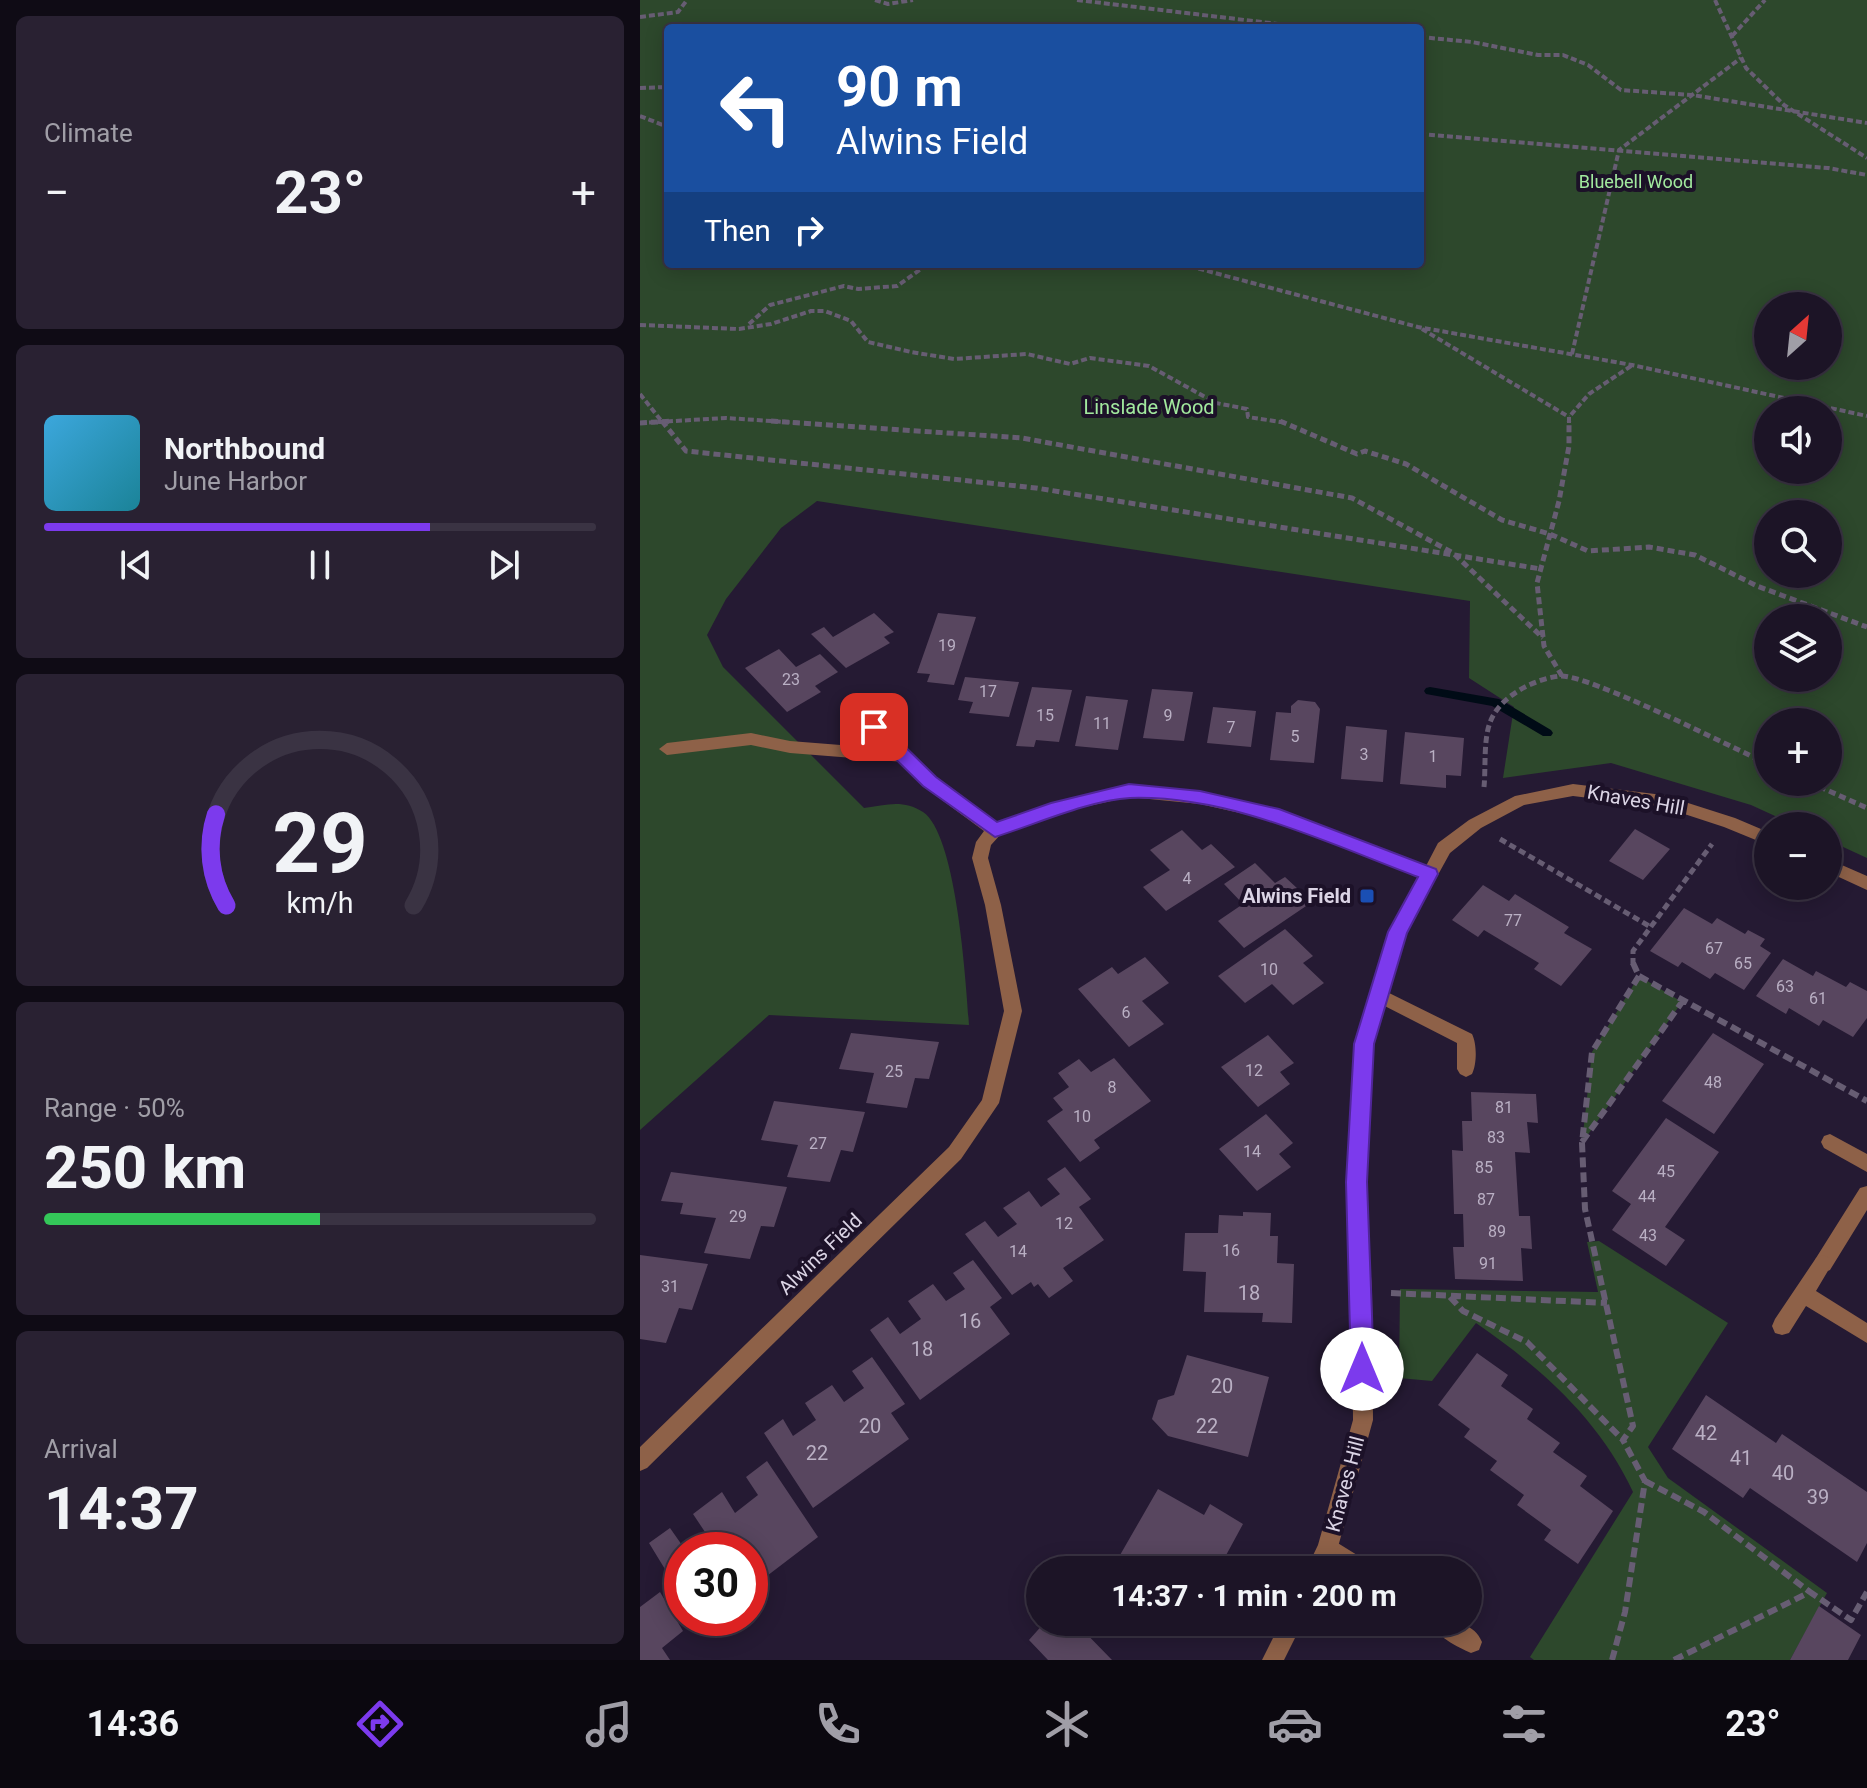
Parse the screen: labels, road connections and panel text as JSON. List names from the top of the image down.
{
  "streets": {
    "street": ["Knaves Hill", "Alwins Field"]
  },
  "parks": ["Bluebell Wood", "Linslade Wood"],
  "places": {
    "transit": ["Alwins Field"]
  },
  "house_numbers": [
    "19",
    "23",
    "17",
    "15",
    "9",
    "11",
    "7",
    "5",
    "3",
    "1",
    "4",
    "77",
    "67",
    "65",
    "10",
    "63",
    "61",
    "6",
    "12",
    "25",
    "48",
    "8",
    "81",
    "10",
    "83",
    "27",
    "14",
    "85",
    "45",
    "44",
    "87",
    "29",
    "12",
    "89",
    "43",
    "16",
    "14",
    "91",
    "31",
    "18",
    "16",
    "18",
    "20",
    "20",
    "22",
    "42",
    "22",
    "41",
    "40",
    "39"
  ],
  "north": "top right",
  "page": {
    "tile": [
      "Climate",
      ["Range · 50%", "250 km"],
      ["Arrival", "14:37"]
    ],
    "turn": ["90 m", "Alwins Field"],
    "heat": ["−", "23°", "+"],
    "then": "Then",
    "map_buttons": ["+", "−"],
    "song": ["Northbound", "June Harbor"],
    "limit": "30",
    "trip": "14:37 · 1 min · 200 m",
    "tabs": ["14:36", "23°"],
    "gauge": ["29", "km/h"]
  }
}
